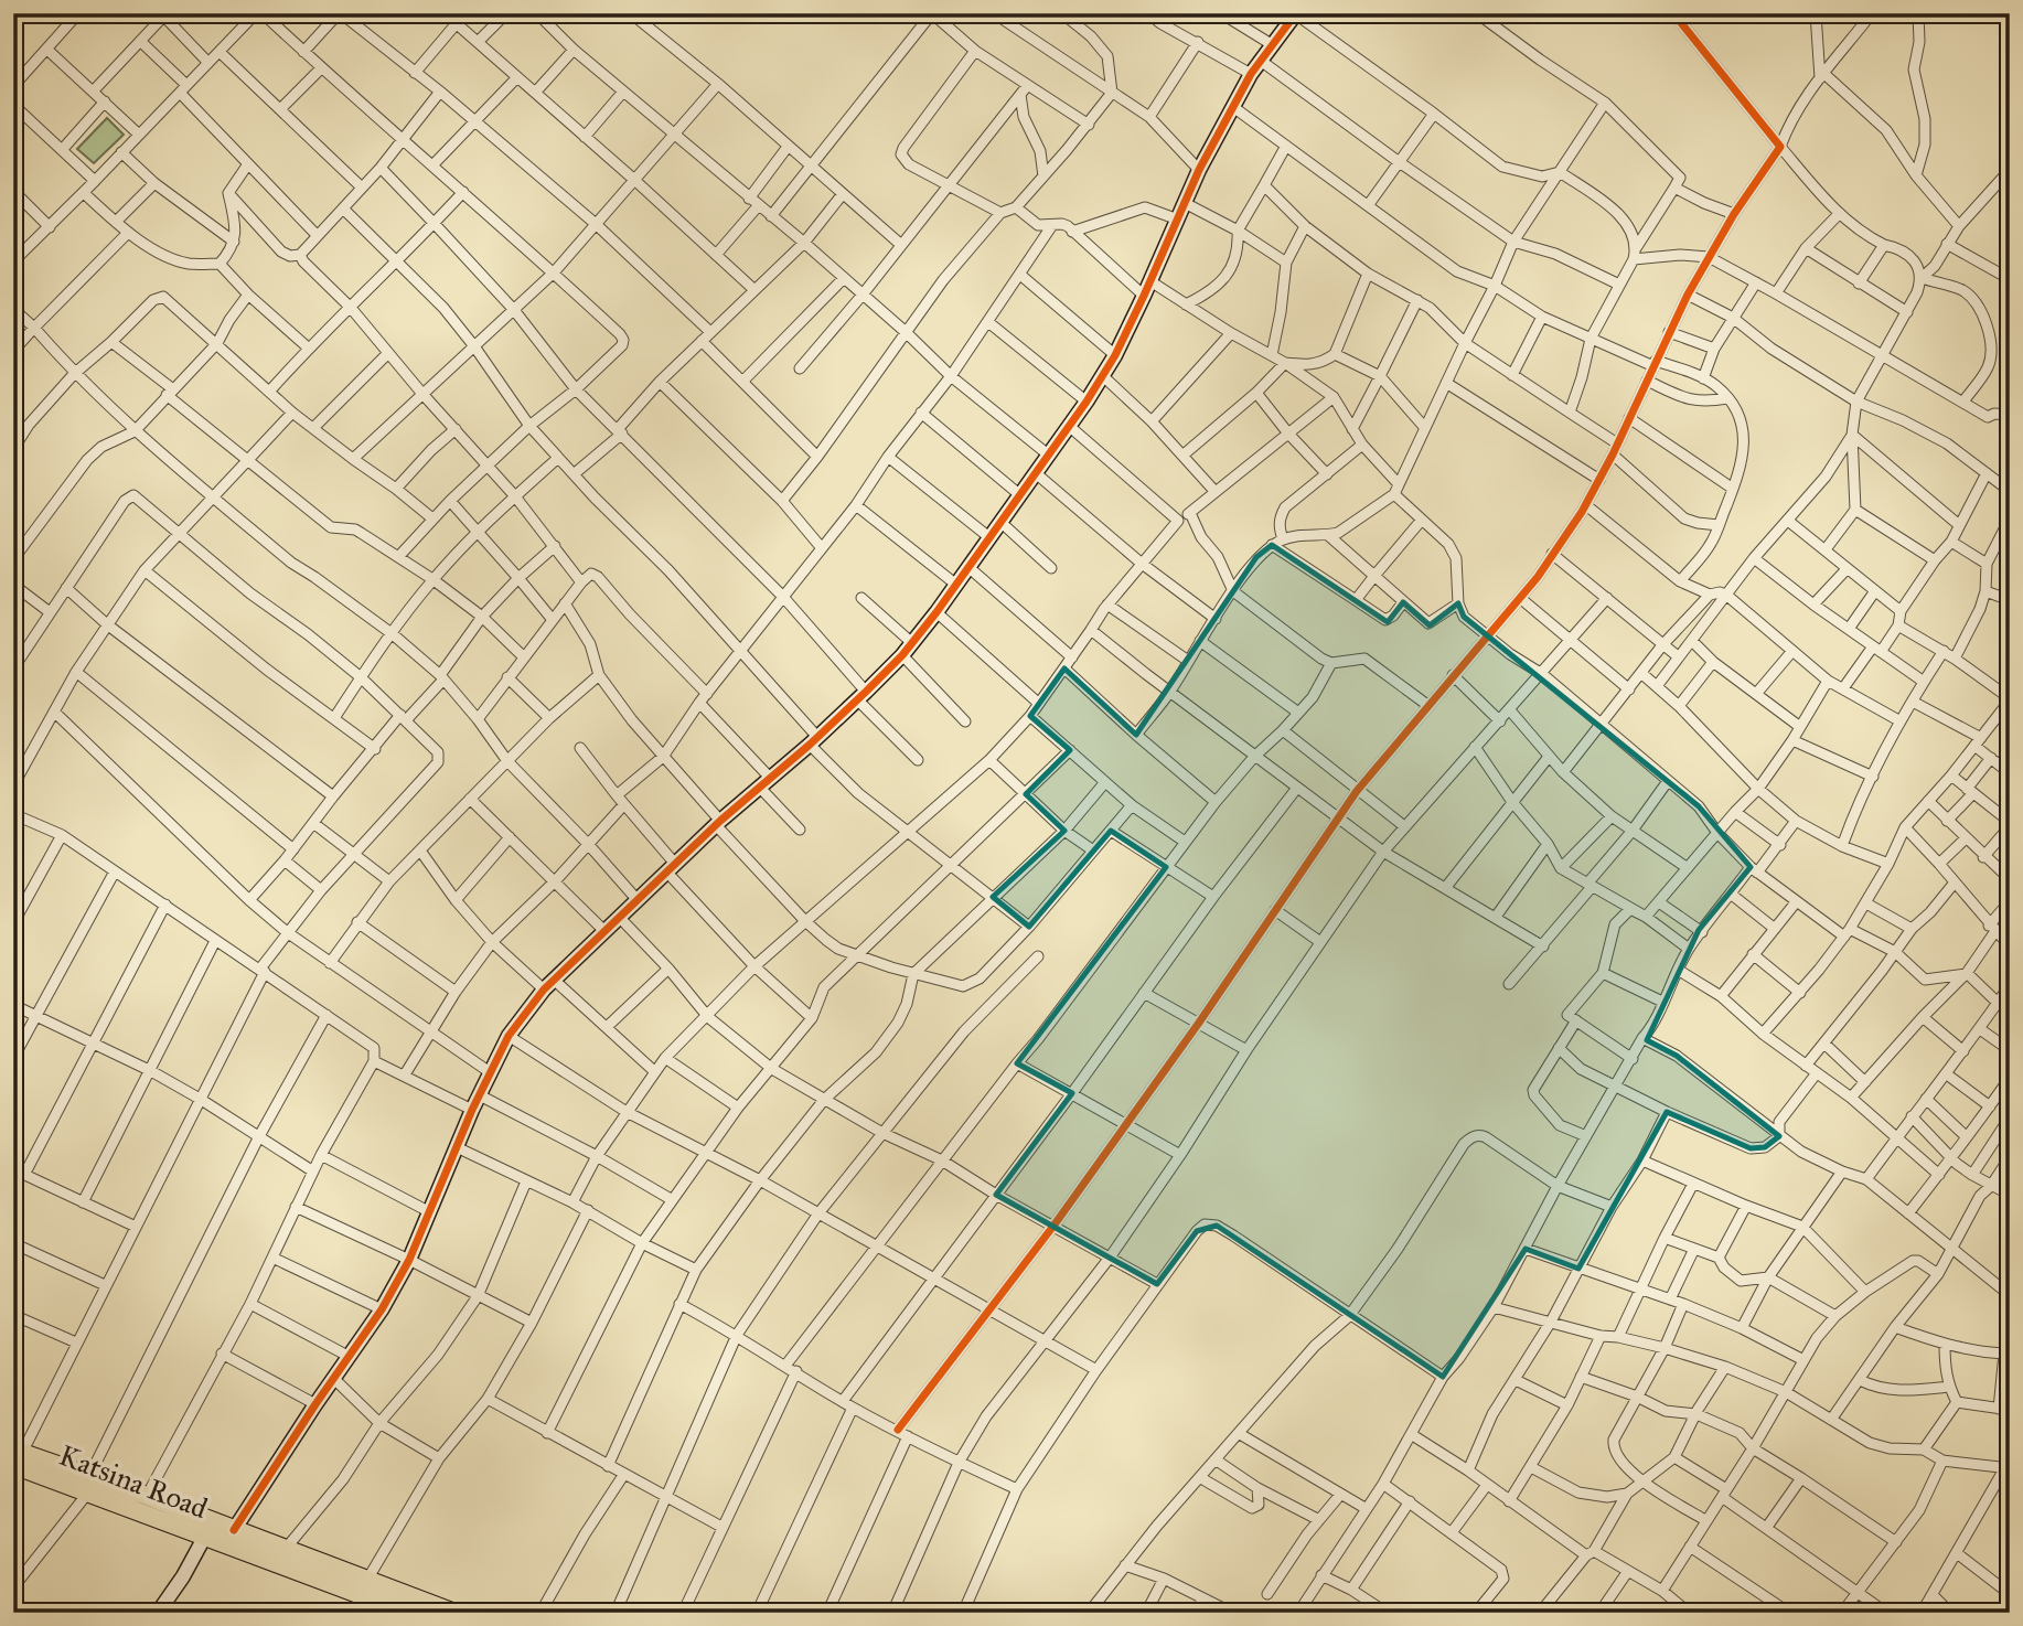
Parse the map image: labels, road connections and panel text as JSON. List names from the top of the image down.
{
  "streets": {
    "highway": ["Katsina Road"]
  }
}
